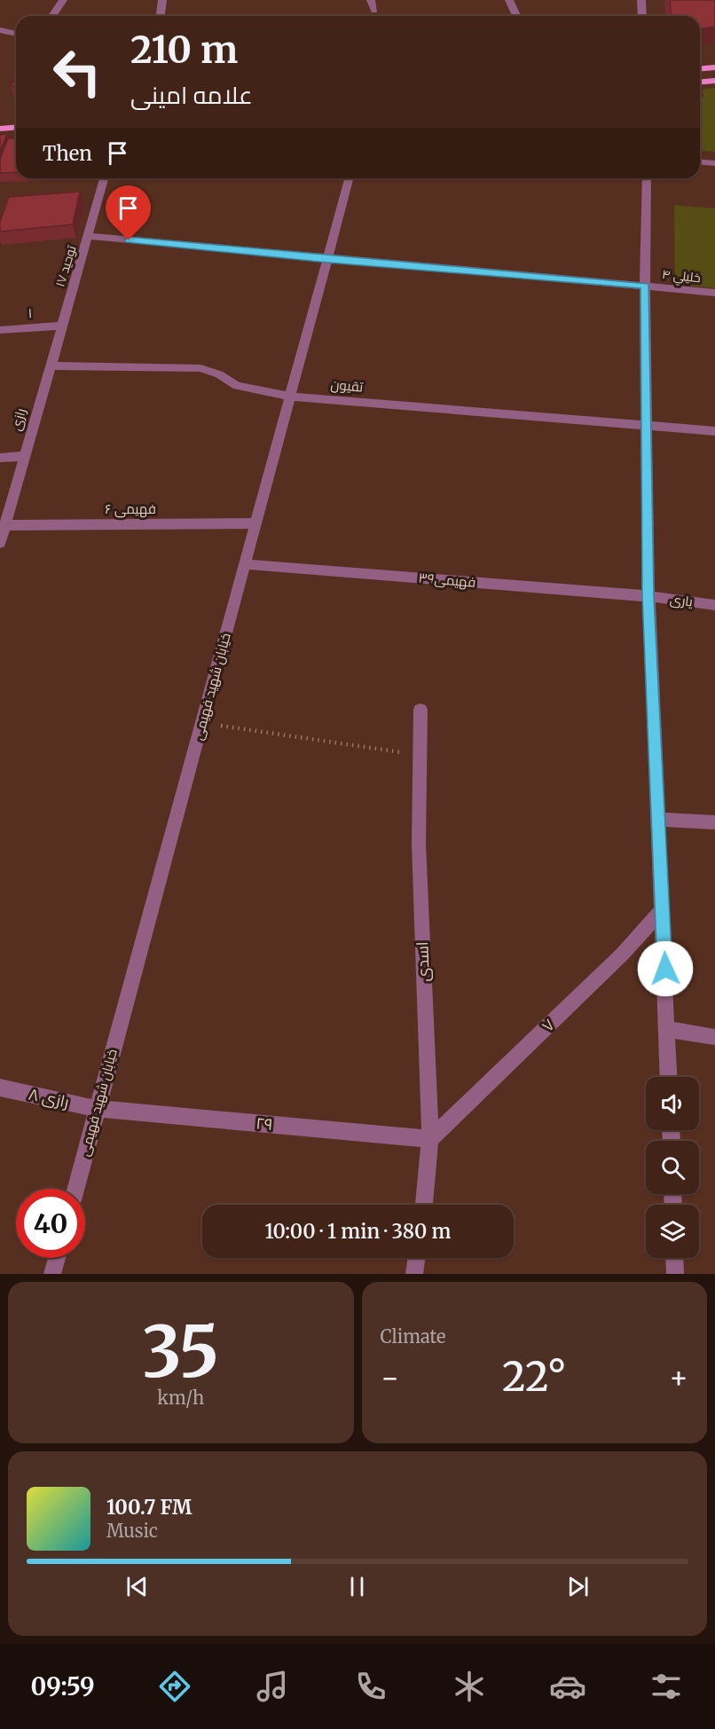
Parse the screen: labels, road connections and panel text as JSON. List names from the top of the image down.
{
  "streets": {
    "street": [
      "توحید ۱۷",
      "خليلي ۴",
      "۱",
      "تقیون",
      "رازی",
      "فهیمی ۶",
      "فهیمی۳۹",
      "یاری",
      "خیابان شهید فهیمی",
      "اسدی",
      "۷",
      "رازی ۸",
      "۲۹"
    ]
  },
  "crossings": [
    ["توحید ۱۷", "خليلي ۴"],
    ["توحید ۱۷", "۱"],
    ["توحید ۱۷", "تقیون"],
    ["توحید ۱۷", "رازی"],
    ["خليلي ۴", "خیابان شهید فهیمی"],
    ["تقیون", "رازی"],
    ["تقیون", "خیابان شهید فهیمی"],
    ["رازی", "فهیمی ۶"],
    ["فهیمی ۶", "خیابان شهید فهیمی"],
    ["فهیمی۳۹", "یاری"],
    ["فهیمی۳۹", "خیابان شهید فهیمی"],
    ["خیابان شهید فهیمی", "رازی ۸"],
    ["خیابان شهید فهیمی", "۲۹"],
    ["اسدی", "۷"],
    ["اسدی", "۲۹"],
    ["۷", "۲۹"],
    ["رازی ۸", "۲۹"]
  ],
  "page": {
    "turn": ["210 m", "علامه امینی"],
    "then": "Then",
    "limit": "40",
    "trip": "10:00 · 1 min · 380 m",
    "tile": [
      ["35", "km/h"],
      "Climate"
    ],
    "heat": ["−", "22°", "+"],
    "song": ["100.7 FM", "Music"],
    "tabs": "09:59"
  }
}
